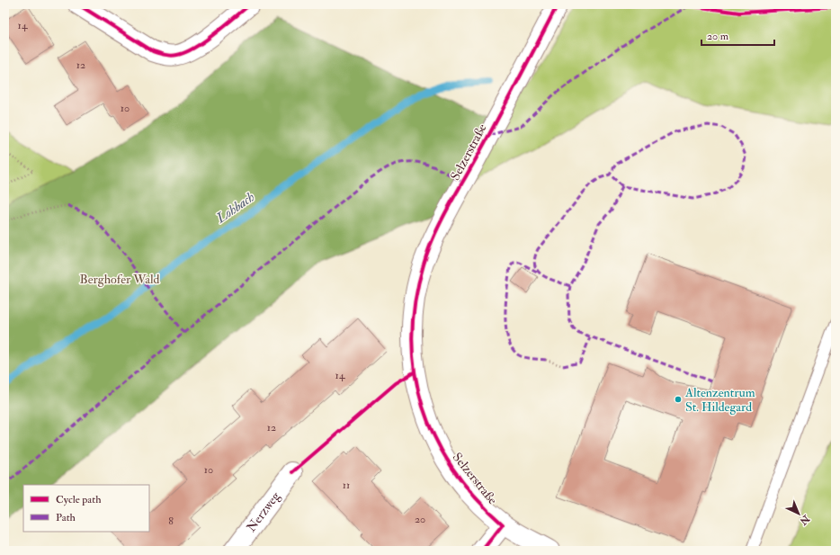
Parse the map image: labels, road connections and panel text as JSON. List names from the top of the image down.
{
  "streets": {
    "street": ["Selzerstraße", "Nerzweg"]
  },
  "water": ["Lohbach"],
  "parks": ["Berghofer Wald"],
  "places": ["Altenzentrum St. Hildegard"],
  "house_numbers": [
    "14",
    "12",
    "10",
    "14",
    "12",
    "10",
    "11",
    "20",
    "8"
  ],
  "legend": ["Cycle path", "Path"],
  "scale_bar": "20 m",
  "north": "bottom right"
}
